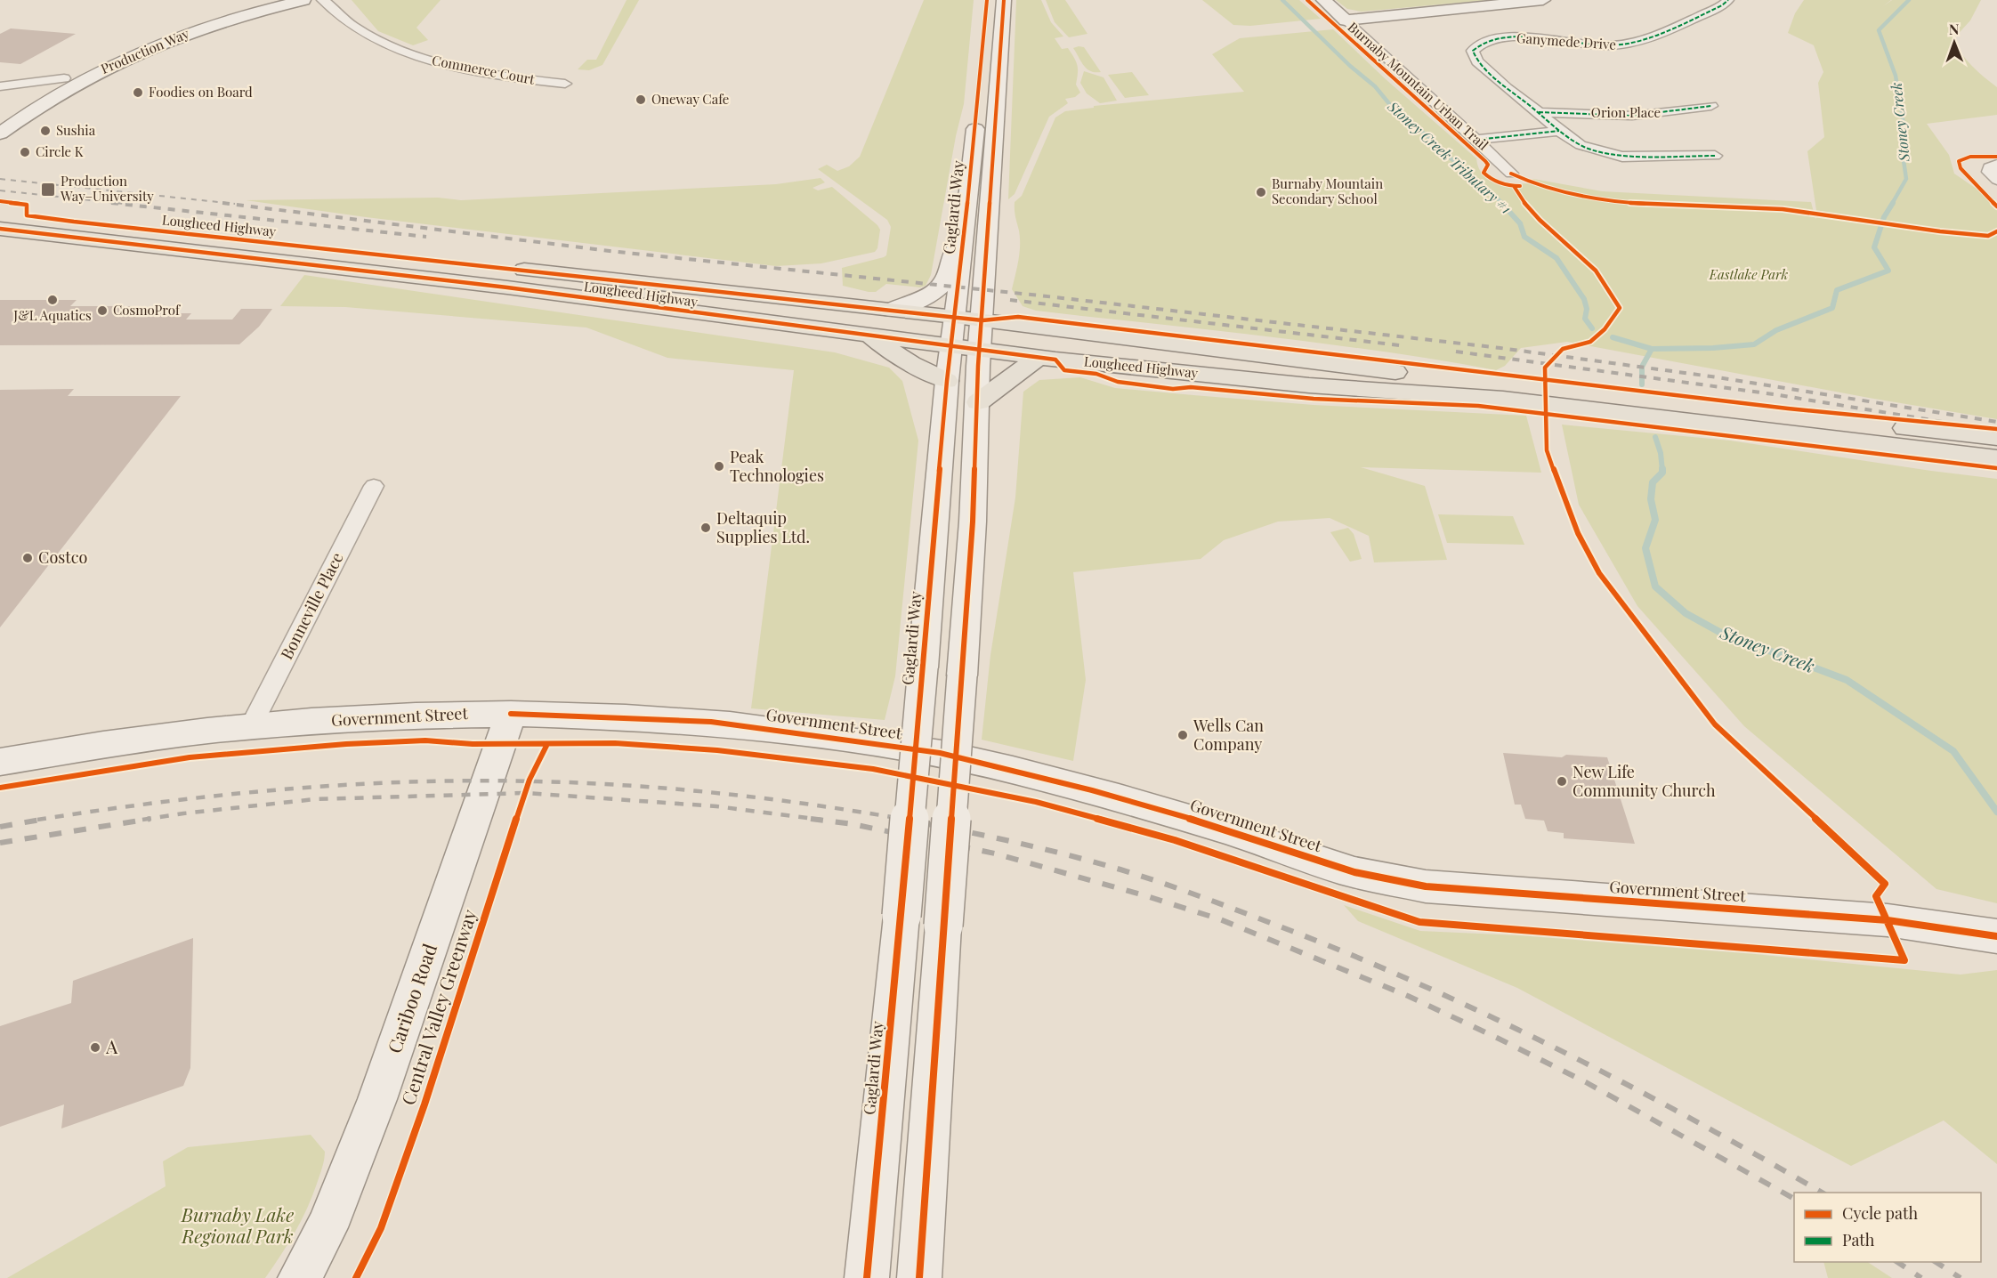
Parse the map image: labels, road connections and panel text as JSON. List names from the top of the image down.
{
  "streets": {
    "main road": [
      "Production Way",
      "Gaglardi Way",
      "Lougheed Highway",
      "Government Street",
      "Cariboo Road"
    ],
    "street": [
      "Ganymede Drive",
      "Commerce Court",
      "Orion Place",
      "Bonneville Place"
    ],
    "cycle path": ["Burnaby Mountain Urban Trail", "Central Valley Greenway"]
  },
  "crossings": [
    ["Ganymede Drive", "Orion Place"],
    ["Gaglardi Way", "Lougheed Highway"],
    ["Bonneville Place", "Government Street"],
    ["Government Street", "Cariboo Road"]
  ],
  "water": ["Stoney Creek", "Stoney Creek Tributary #1"],
  "parks": ["Eastlake Park", "Burnaby Lake Regional Park"],
  "places": {
    "other": [
      "Foodies on Board",
      "Oneway Cafe",
      "Sushia",
      "Circle K",
      "Burnaby Mountain Secondary School",
      "J&L Aquatics",
      "CosmoProf",
      "Peak Technologies",
      "Deltaquip Supplies Ltd.",
      "Costco",
      "Wells Can Company",
      "New Life Community Church",
      "A"
    ],
    "transit": ["Production Way–University"]
  },
  "legend": ["Cycle path", "Path"],
  "north": "top"
}
